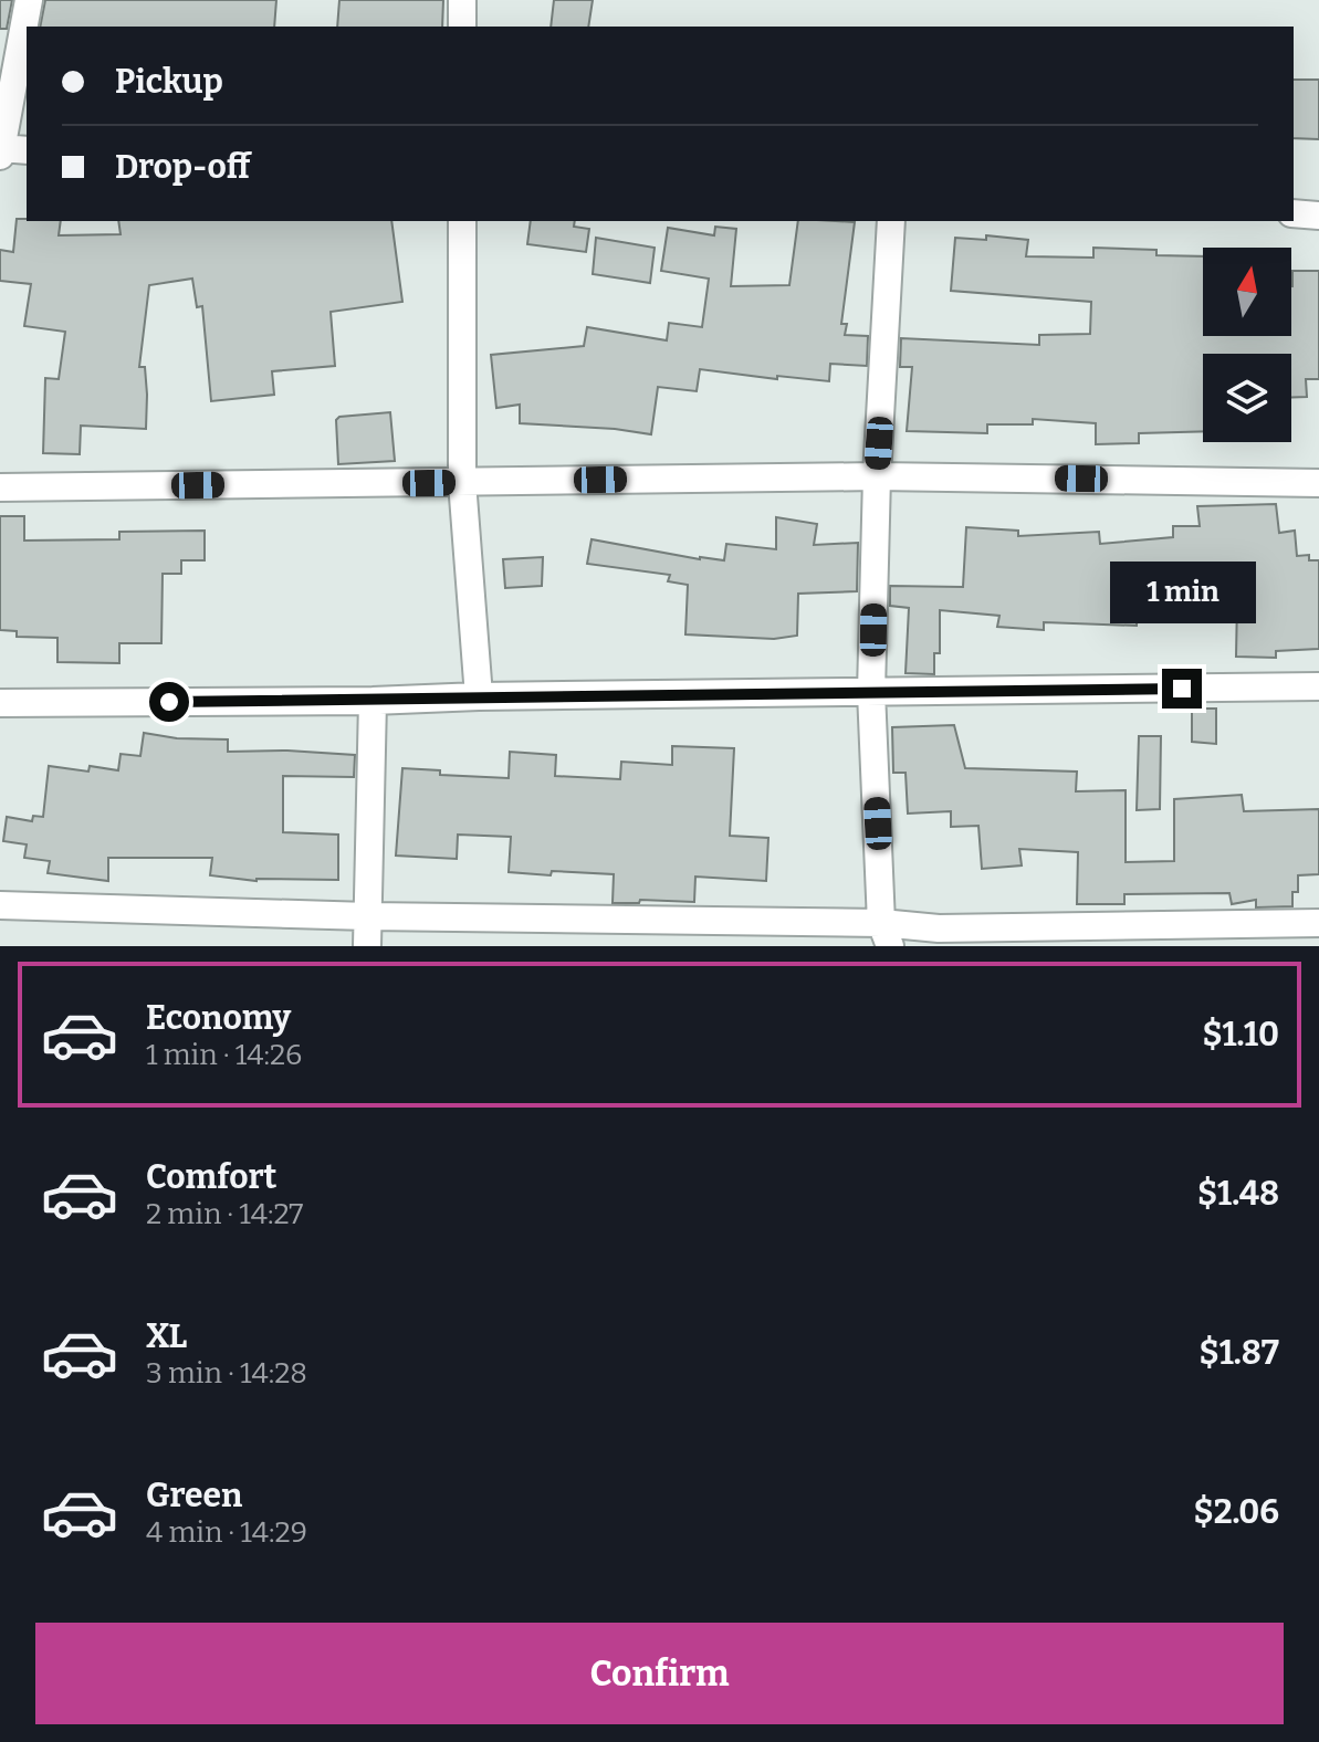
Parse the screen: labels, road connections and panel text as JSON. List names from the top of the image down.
{
  "north": "top",
  "page": {
    "banner": ["Pickup", "Drop-off"],
    "bubble": "1 min",
    "list": [
      {
        "name": "Economy",
        "note": "1 min · 14:26",
        "value": "$1.10"
      },
      {
        "name": "Comfort",
        "note": "2 min · 14:27",
        "value": "$1.48"
      },
      {
        "name": "XL",
        "note": "3 min · 14:28",
        "value": "$1.87"
      },
      {
        "name": "Green",
        "note": "4 min · 14:29",
        "value": "$2.06"
      }
    ],
    "buttons": "Confirm"
  }
}
